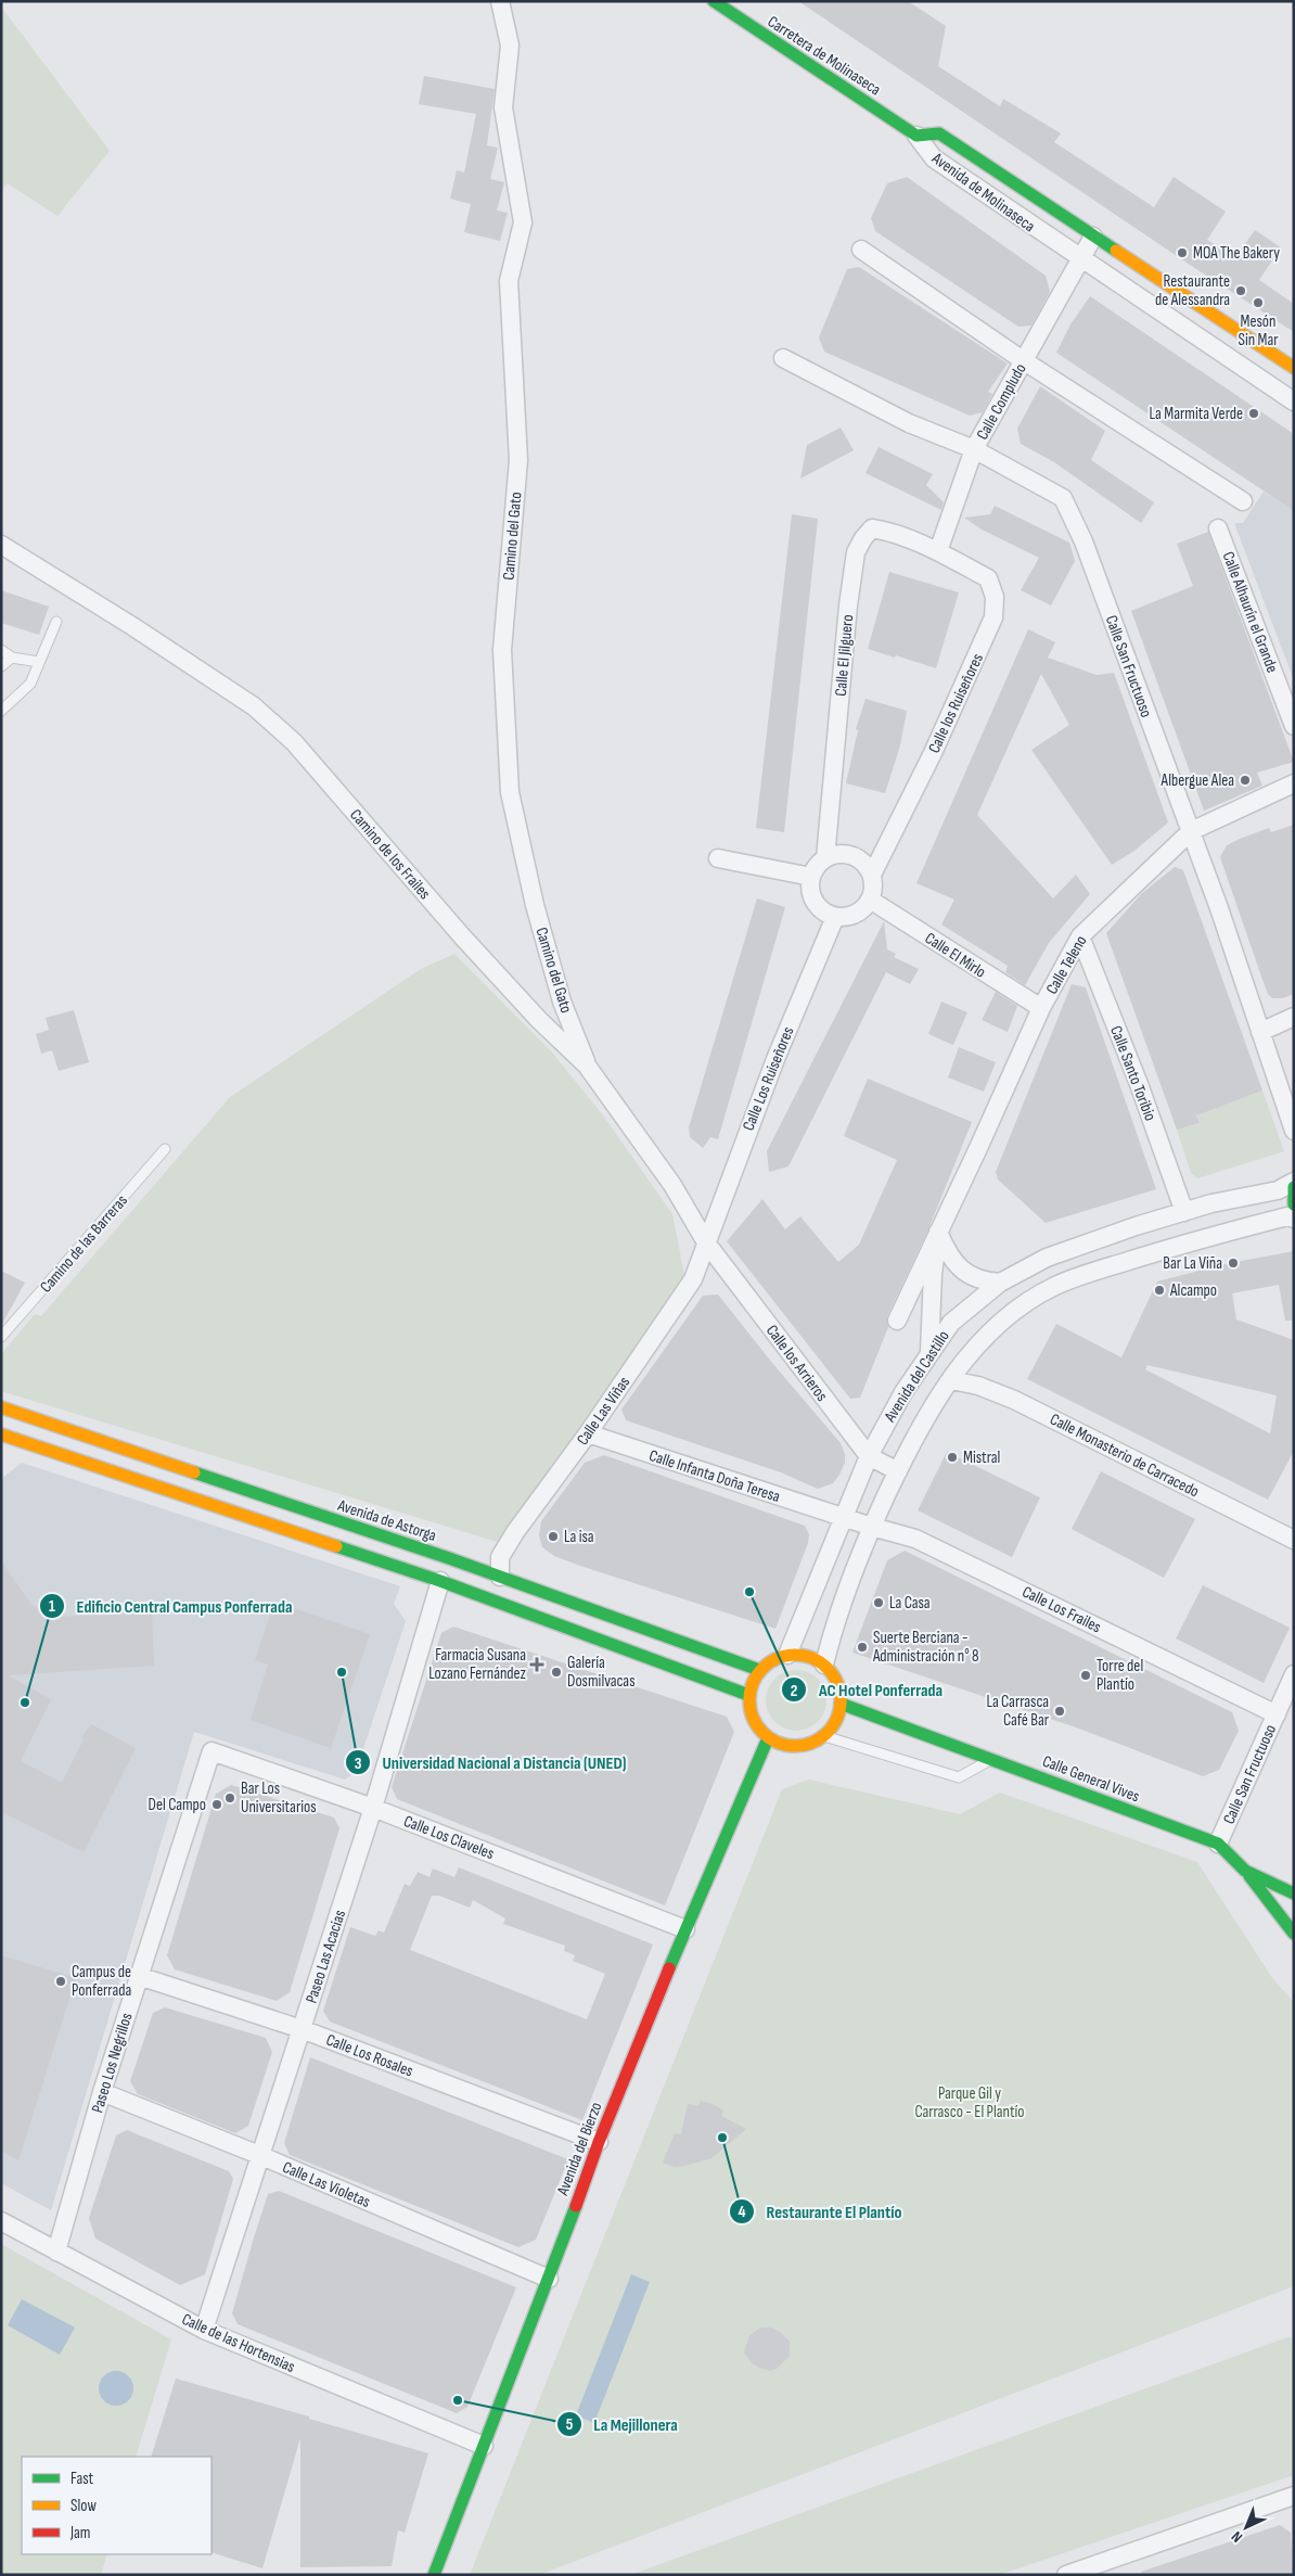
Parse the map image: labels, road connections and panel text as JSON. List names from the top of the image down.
{
  "streets": {
    "main road": [
      "Carretera de Molinaseca",
      "Avenida de Molinaseca",
      "Avenida de Astorga",
      "Calle General Vives",
      "Avenida del Bierzo"
    ],
    "street": [
      "Calle Compludo",
      "Camino del Gato",
      "Calle Alhaurín el Grande",
      "Calle El Jilguero",
      "Calle San Fructuoso",
      "Calle los Ruiseñores",
      "Camino de los Frailes",
      "Calle El Mirlo",
      "Calle Teleno",
      "Calle Santo Toribio",
      "Calle Los Ruiseñores",
      "Calle los Arrieros",
      "Avenida del Castillo",
      "Calle Las Viñas",
      "Calle Monasterio de Carracedo",
      "Calle Infanta Doña Teresa",
      "Calle Los Frailes",
      "Calle Los Claveles",
      "Paseo Las Acacias",
      "Calle Los Rosales",
      "Paseo Los Negrillos",
      "Calle Las Violetas",
      "Calle de las Hortensias"
    ],
    "lane": ["Camino de las Barreras"]
  },
  "crossings": [
    ["Carretera de Molinaseca", "Avenida de Molinaseca"],
    ["Avenida de Molinaseca", "Calle Compludo"],
    ["Calle Compludo", "Calle El Jilguero"],
    ["Calle Compludo", "Calle San Fructuoso"],
    ["Calle Compludo", "Calle los Ruiseñores"],
    ["Camino del Gato", "Camino de los Frailes"],
    ["Calle El Jilguero", "Calle los Ruiseñores"],
    ["Calle El Jilguero", "Calle El Mirlo"],
    ["Calle El Jilguero", "Calle Los Ruiseñores"],
    ["Calle San Fructuoso", "Calle Teleno"],
    ["Calle San Fructuoso", "Calle Los Frailes"],
    ["Calle San Fructuoso", "Calle General Vives"],
    ["Calle los Ruiseñores", "Calle El Mirlo"],
    ["Calle los Ruiseñores", "Calle Los Ruiseñores"],
    ["Camino de los Frailes", "Calle Los Ruiseñores"],
    ["Camino de los Frailes", "Calle los Arrieros"],
    ["Camino de los Frailes", "Calle Las Viñas"],
    ["Calle El Mirlo", "Calle Teleno"],
    ["Calle El Mirlo", "Calle Los Ruiseñores"],
    ["Calle Teleno", "Calle Santo Toribio"],
    ["Calle Teleno", "Avenida del Castillo"],
    ["Calle Santo Toribio", "Avenida del Castillo"],
    ["Calle Los Ruiseñores", "Calle los Arrieros"],
    ["Calle Los Ruiseñores", "Calle Las Viñas"],
    ["Calle los Arrieros", "Avenida del Castillo"],
    ["Calle los Arrieros", "Calle Las Viñas"],
    ["Avenida del Castillo", "Calle Monasterio de Carracedo"],
    ["Avenida del Castillo", "Calle Infanta Doña Teresa"],
    ["Avenida del Castillo", "Avenida de Astorga"],
    ["Avenida del Castillo", "Calle Los Frailes"],
    ["Avenida del Castillo", "Calle General Vives"],
    ["Avenida del Castillo", "Avenida del Bierzo"],
    ["Calle Las Viñas", "Calle Infanta Doña Teresa"],
    ["Calle Las Viñas", "Avenida de Astorga"],
    ["Calle Infanta Doña Teresa", "Calle Los Frailes"],
    ["Avenida de Astorga", "Calle General Vives"],
    ["Avenida de Astorga", "Avenida del Bierzo"],
    ["Calle General Vives", "Avenida del Bierzo"],
    ["Calle Los Claveles", "Paseo Las Acacias"],
    ["Calle Los Claveles", "Paseo Los Negrillos"],
    ["Calle Los Claveles", "Avenida del Bierzo"],
    ["Paseo Las Acacias", "Calle Los Rosales"],
    ["Paseo Las Acacias", "Calle Las Violetas"],
    ["Paseo Las Acacias", "Calle de las Hortensias"],
    ["Calle Los Rosales", "Paseo Los Negrillos"],
    ["Calle Los Rosales", "Avenida del Bierzo"],
    ["Paseo Los Negrillos", "Calle Las Violetas"],
    ["Paseo Los Negrillos", "Calle de las Hortensias"],
    ["Avenida del Bierzo", "Calle Las Violetas"],
    ["Avenida del Bierzo", "Calle de las Hortensias"]
  ],
  "parks": ["Parque Gil y Carrasco - El Plantío"],
  "places": {
    "other": [
      "MOA The Bakery",
      "Restaurante de Alessandra",
      "Mesón Sin Mar",
      "La Marmita Verde",
      "Albergue Alea",
      "Bar La Viña",
      "Alcampo",
      "Mistral",
      "La isa",
      "AC Hotel Ponferrada",
      "La Casa",
      "Suerte Berciana - Administración n° 8",
      "Universidad Nacional a Distancia (UNED)",
      "Galería Dosmilvacas",
      "Torre del Plantío",
      "Edificio Central Campus Ponferrada",
      "La Carrasca Café Bar",
      "Bar Los Universitarios",
      "Del Campo",
      "Campus de Ponferrada",
      "Restaurante El Plantío",
      "La Mejillonera"
    ],
    "health": ["Farmacia Susana Lozano Fernández"]
  },
  "legend": ["Fast", "Slow", "Jam"],
  "north": "bottom left"
}
